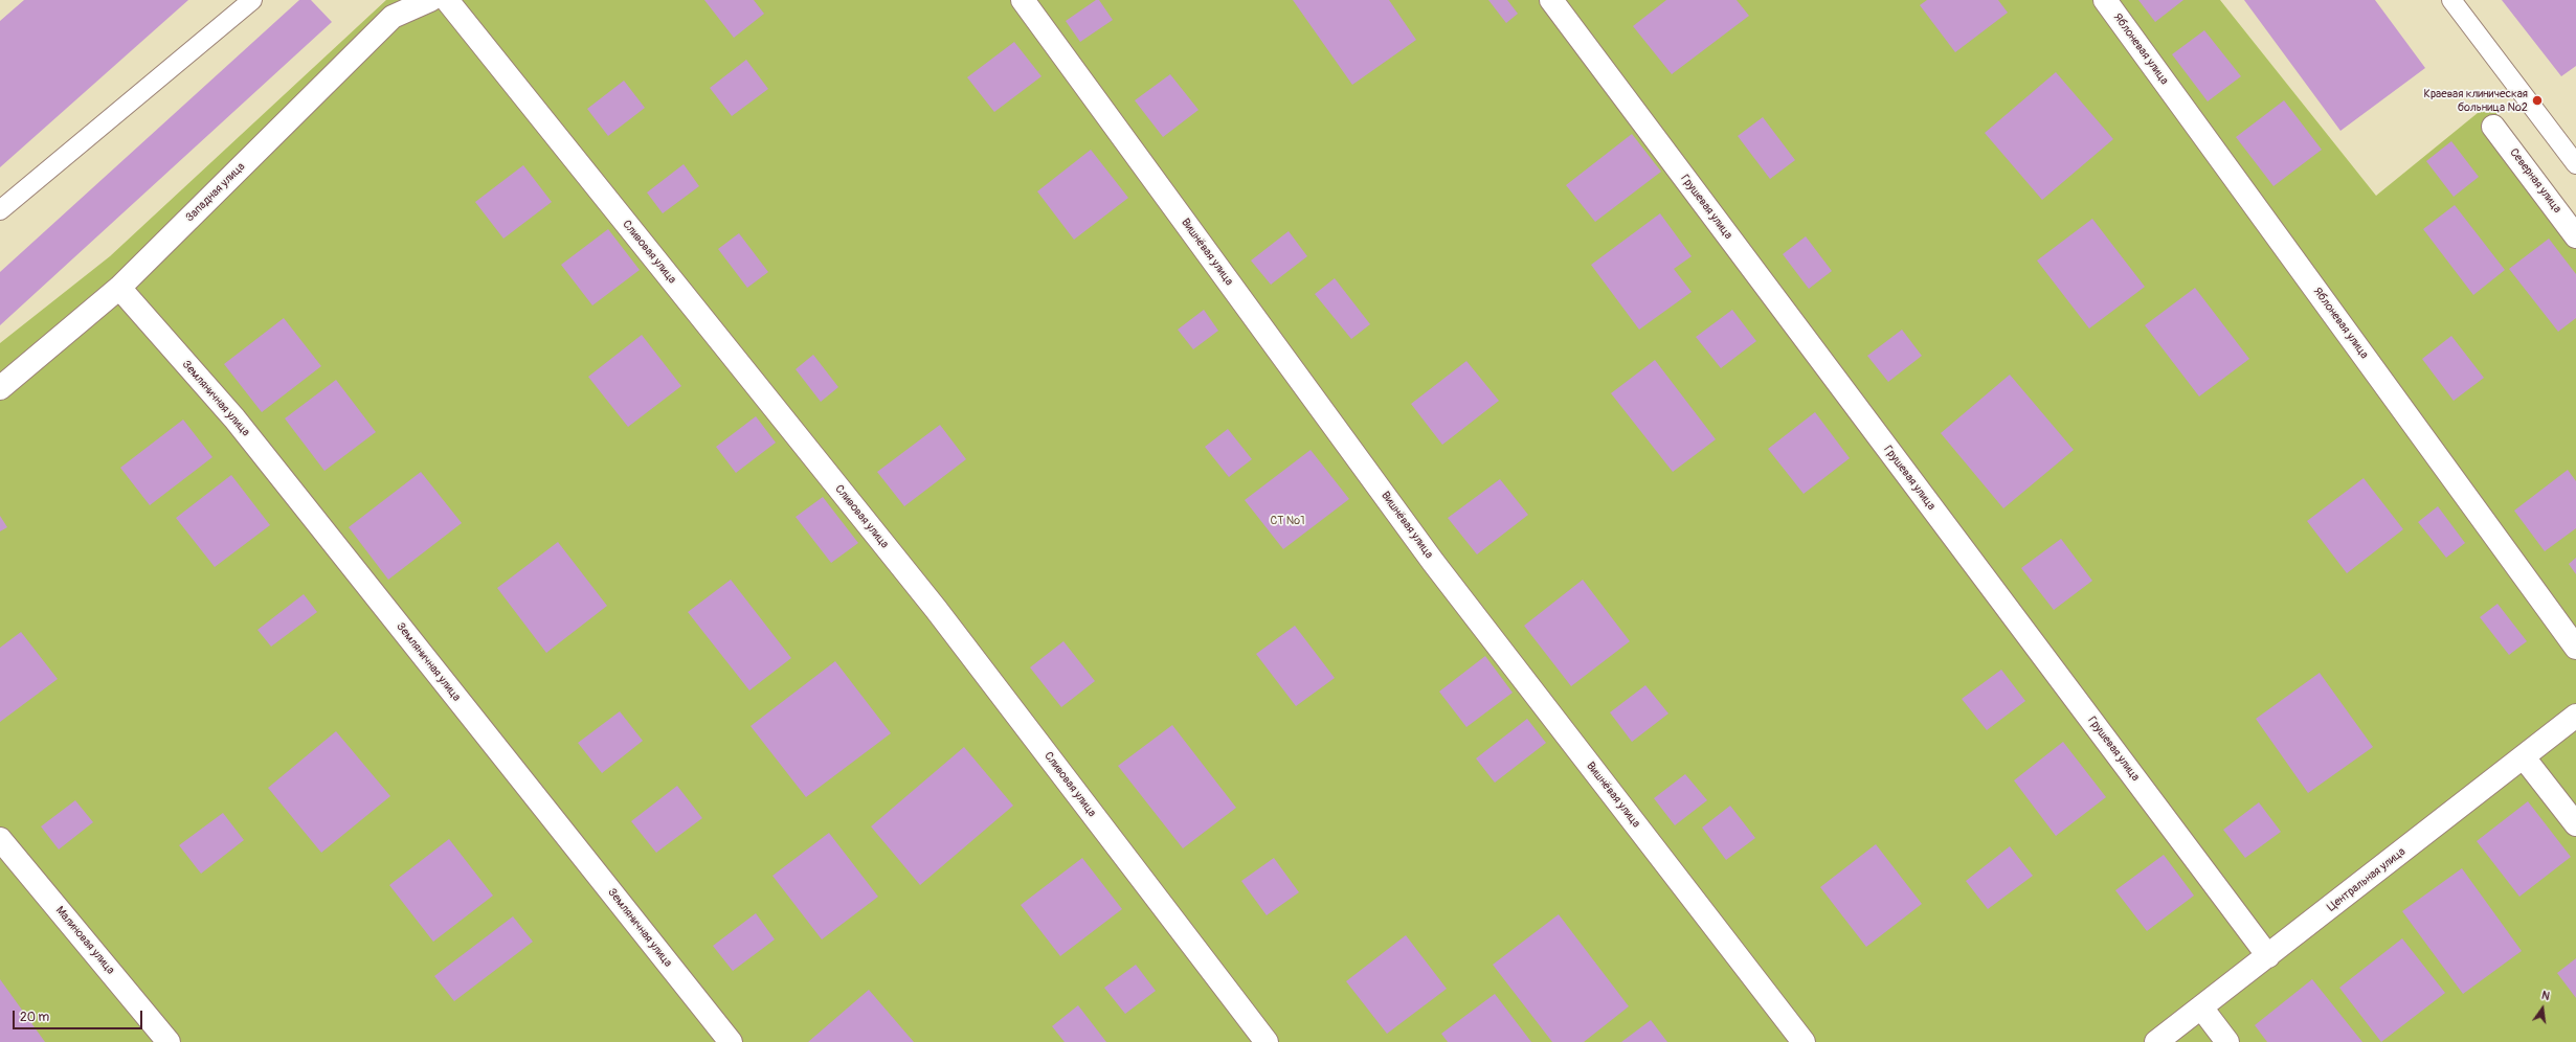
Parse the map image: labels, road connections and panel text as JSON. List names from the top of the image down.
{
  "streets": {
    "street": [
      "Яблоневая улица",
      "Северная улица",
      "Западная улица",
      "Грушевая улица",
      "Сливовая улица",
      "Вишнёвая улица",
      "Земляничная улица",
      "Центральная улица",
      "Малиновая улица"
    ]
  },
  "crossings": [
    ["Западная улица", "Земляничная улица"],
    ["Грушевая улица", "Центральная улица"]
  ],
  "parks": ["СТ №1"],
  "places": ["Краевая клиническая больница №2"],
  "scale_bar": "20 m",
  "north": "top"
}
